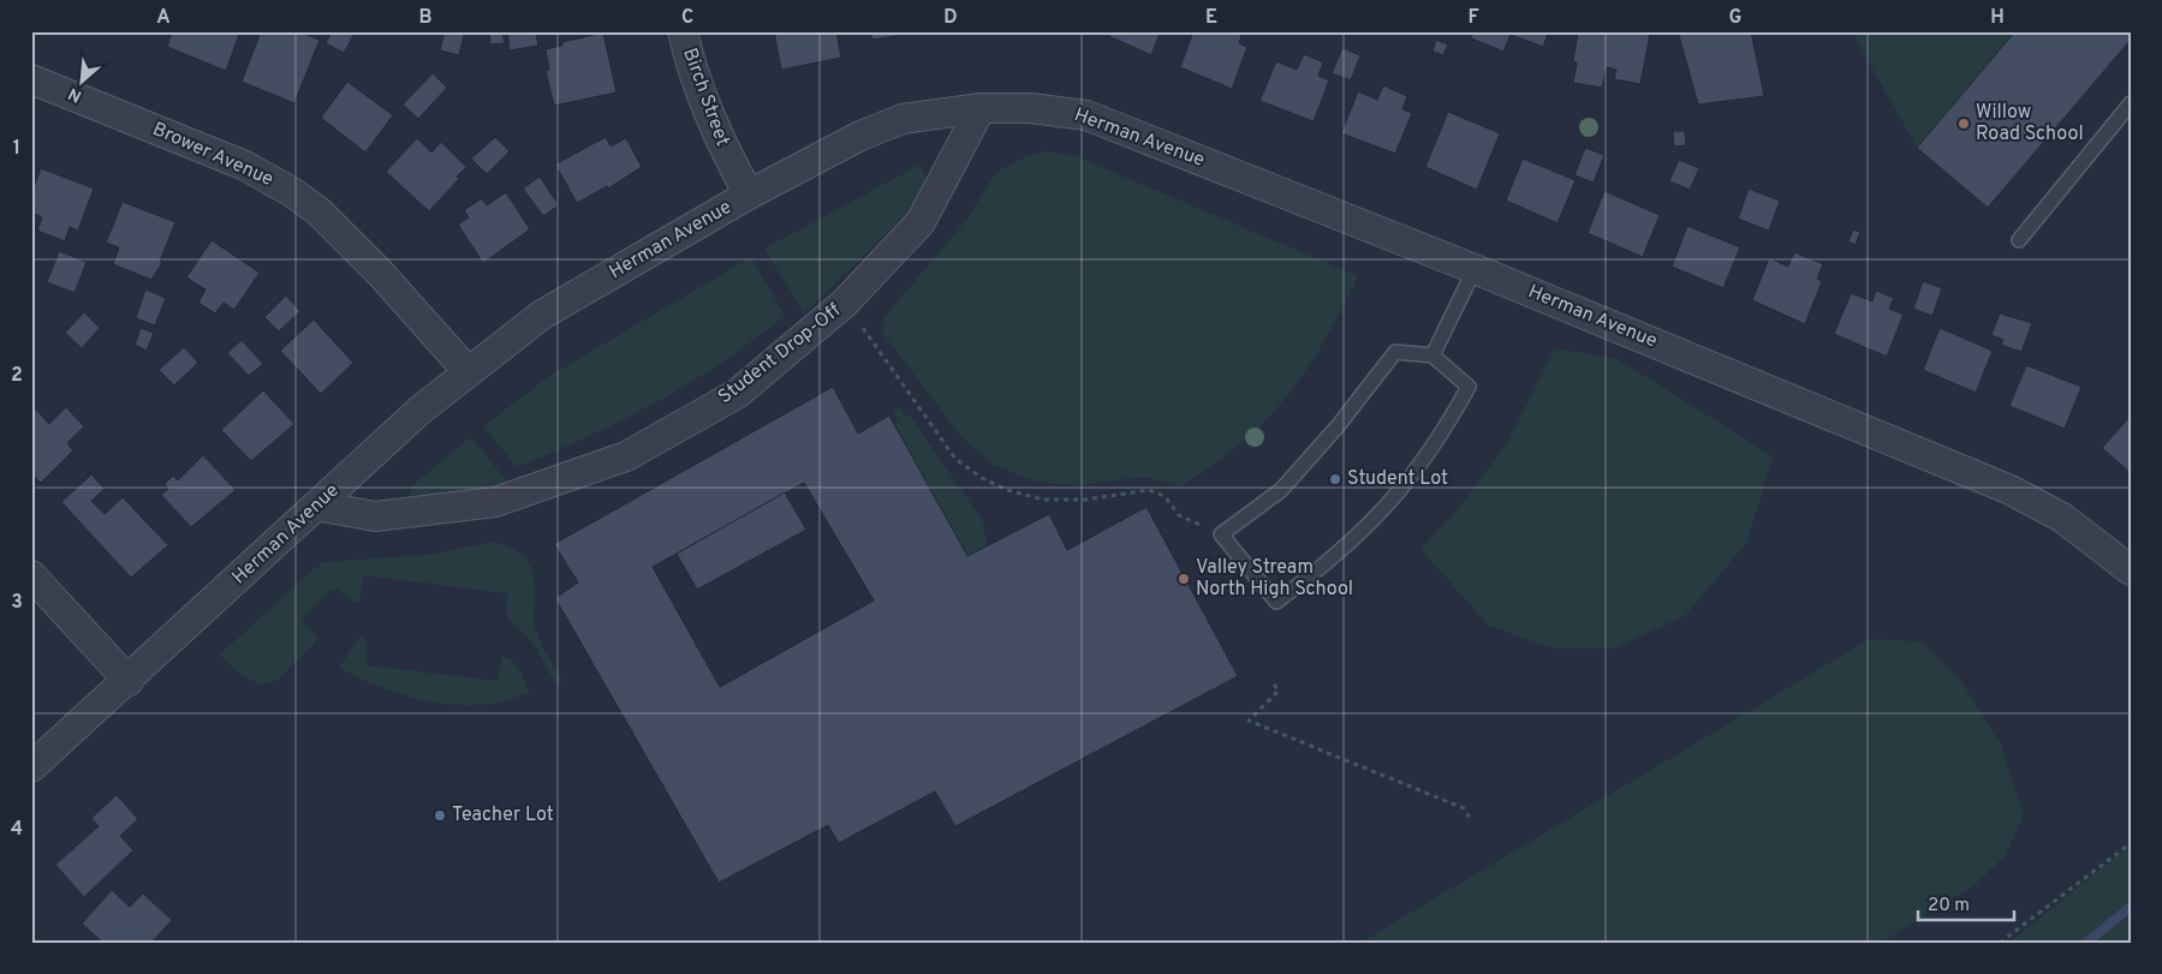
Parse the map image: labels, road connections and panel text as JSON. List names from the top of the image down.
{
  "streets": {
    "street": [
      "Birch Street",
      "Herman Avenue",
      "Brower Avenue",
      "Student Drop-Off"
    ]
  },
  "crossings": [
    ["Birch Street", "Herman Avenue"],
    ["Herman Avenue", "Brower Avenue"],
    ["Herman Avenue", "Student Drop-Off"]
  ],
  "places": [
    "Willow Road School",
    "Student Lot",
    "Valley Stream North High School",
    "Teacher Lot"
  ],
  "scale_bar": "20 m",
  "north": "bottom left",
  "grid": {
    "columns": [
      "A",
      "B",
      "C",
      "D",
      "E",
      "F",
      "G",
      "H"
    ],
    "rows": [
      "1",
      "2",
      "3",
      "4"
    ]
  }
}
